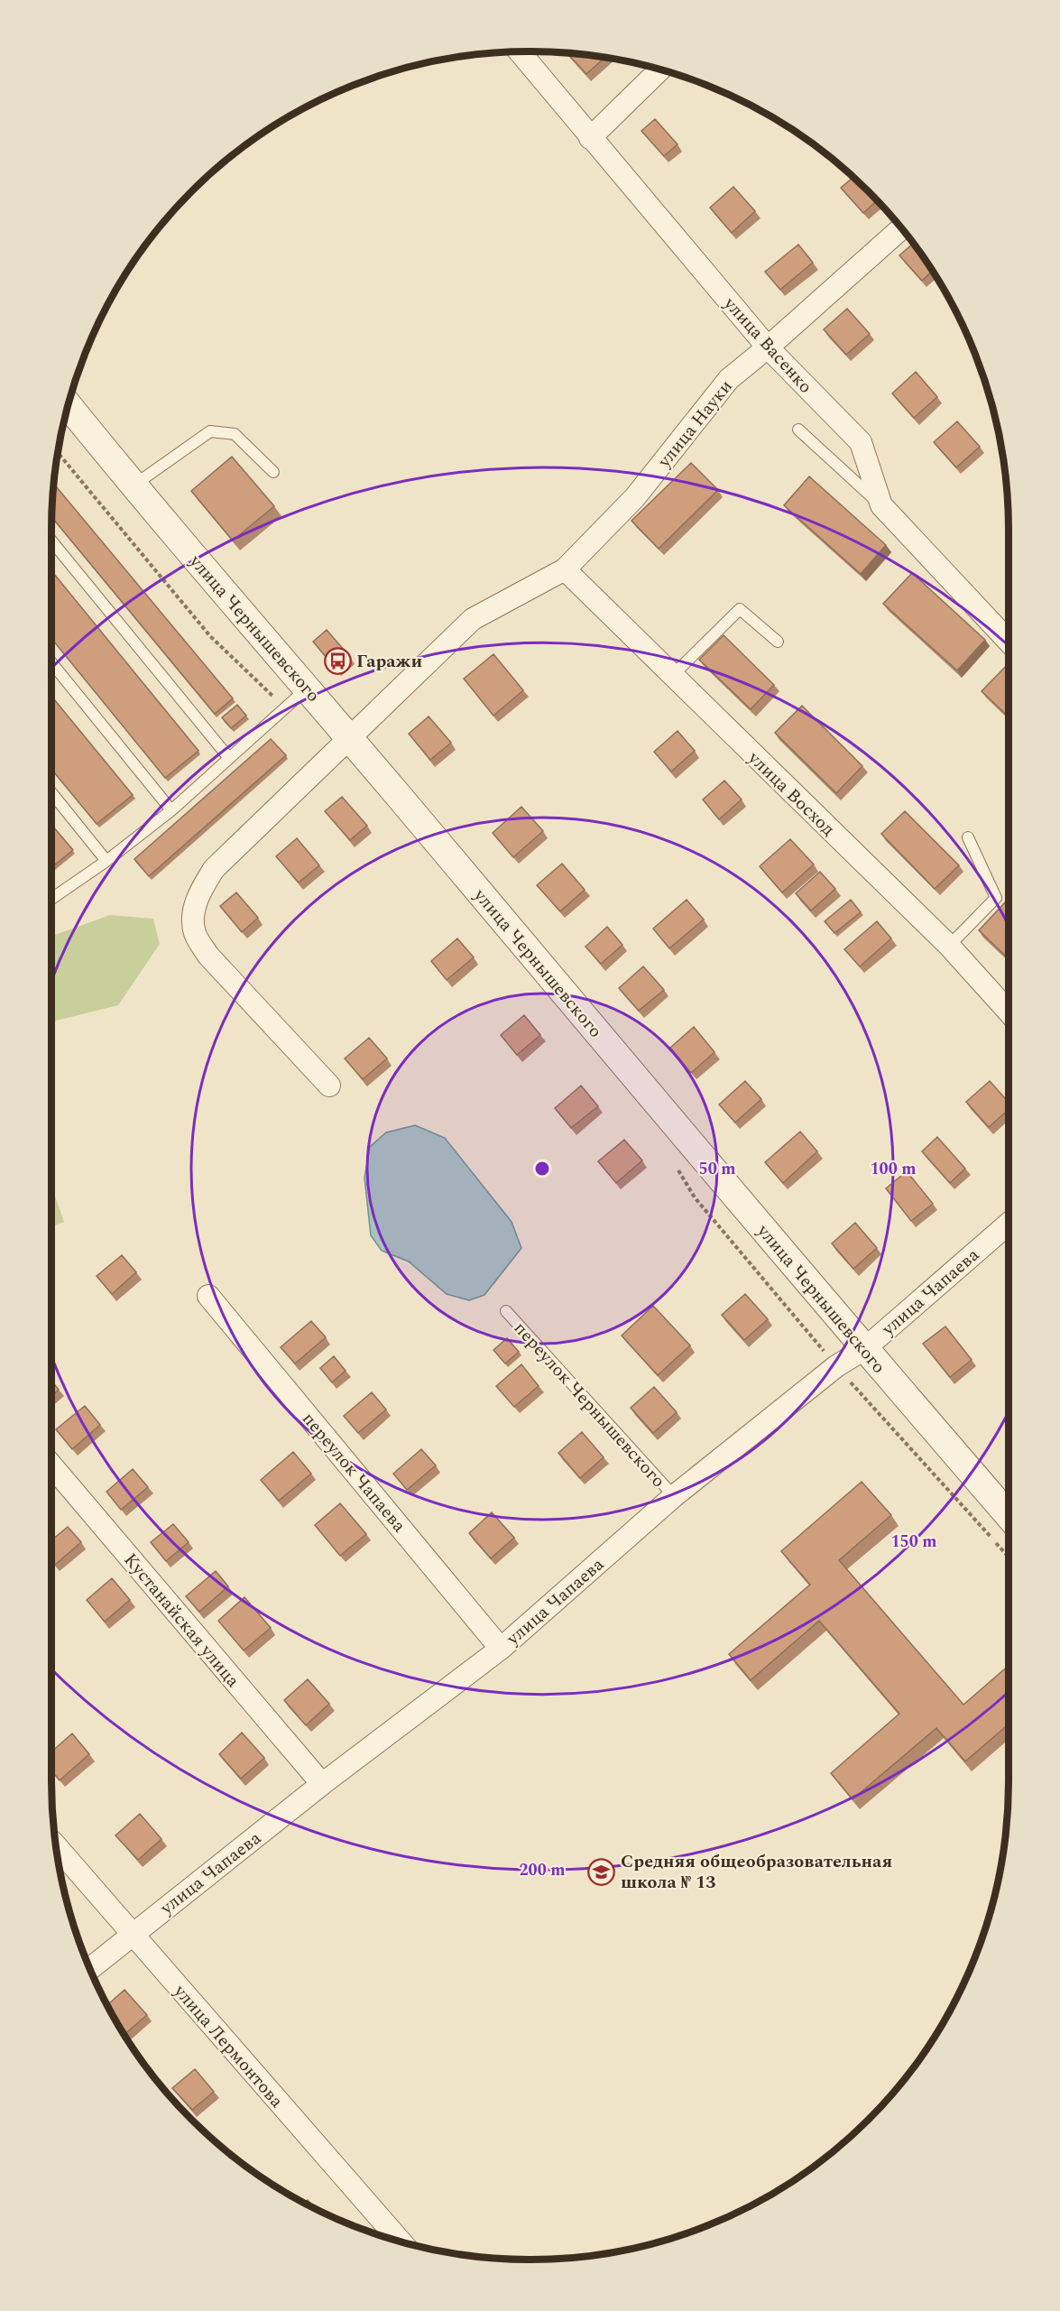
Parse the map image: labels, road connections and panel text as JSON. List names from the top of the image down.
{
  "streets": {
    "street": [
      "улица Васенко",
      "улица Науки",
      "улица Чернышевского",
      "улица Восход",
      "улица Чапаева",
      "переулок Чапаева",
      "Кустанайская улица",
      "улица Лермонтова"
    ],
    "lane": ["переулок Чернышевского"]
  },
  "crossings": [
    ["улица Васенко", "улица Науки"],
    ["улица Науки", "улица Чернышевского"],
    ["улица Науки", "улица Восход"],
    ["улица Чернышевского", "улица Чапаева"],
    ["улица Чапаева", "переулок Чернышевского"],
    ["улица Чапаева", "переулок Чапаева"],
    ["улица Чапаева", "Кустанайская улица"],
    ["улица Чапаева", "улица Лермонтова"]
  ],
  "places": {
    "bus stop": ["Гаражи"],
    "school or university": ["Средняя общеобразовательная школа № 13"]
  },
  "rings": [
    "50 m",
    "100 m",
    "150 m",
    "200 m"
  ]
}
